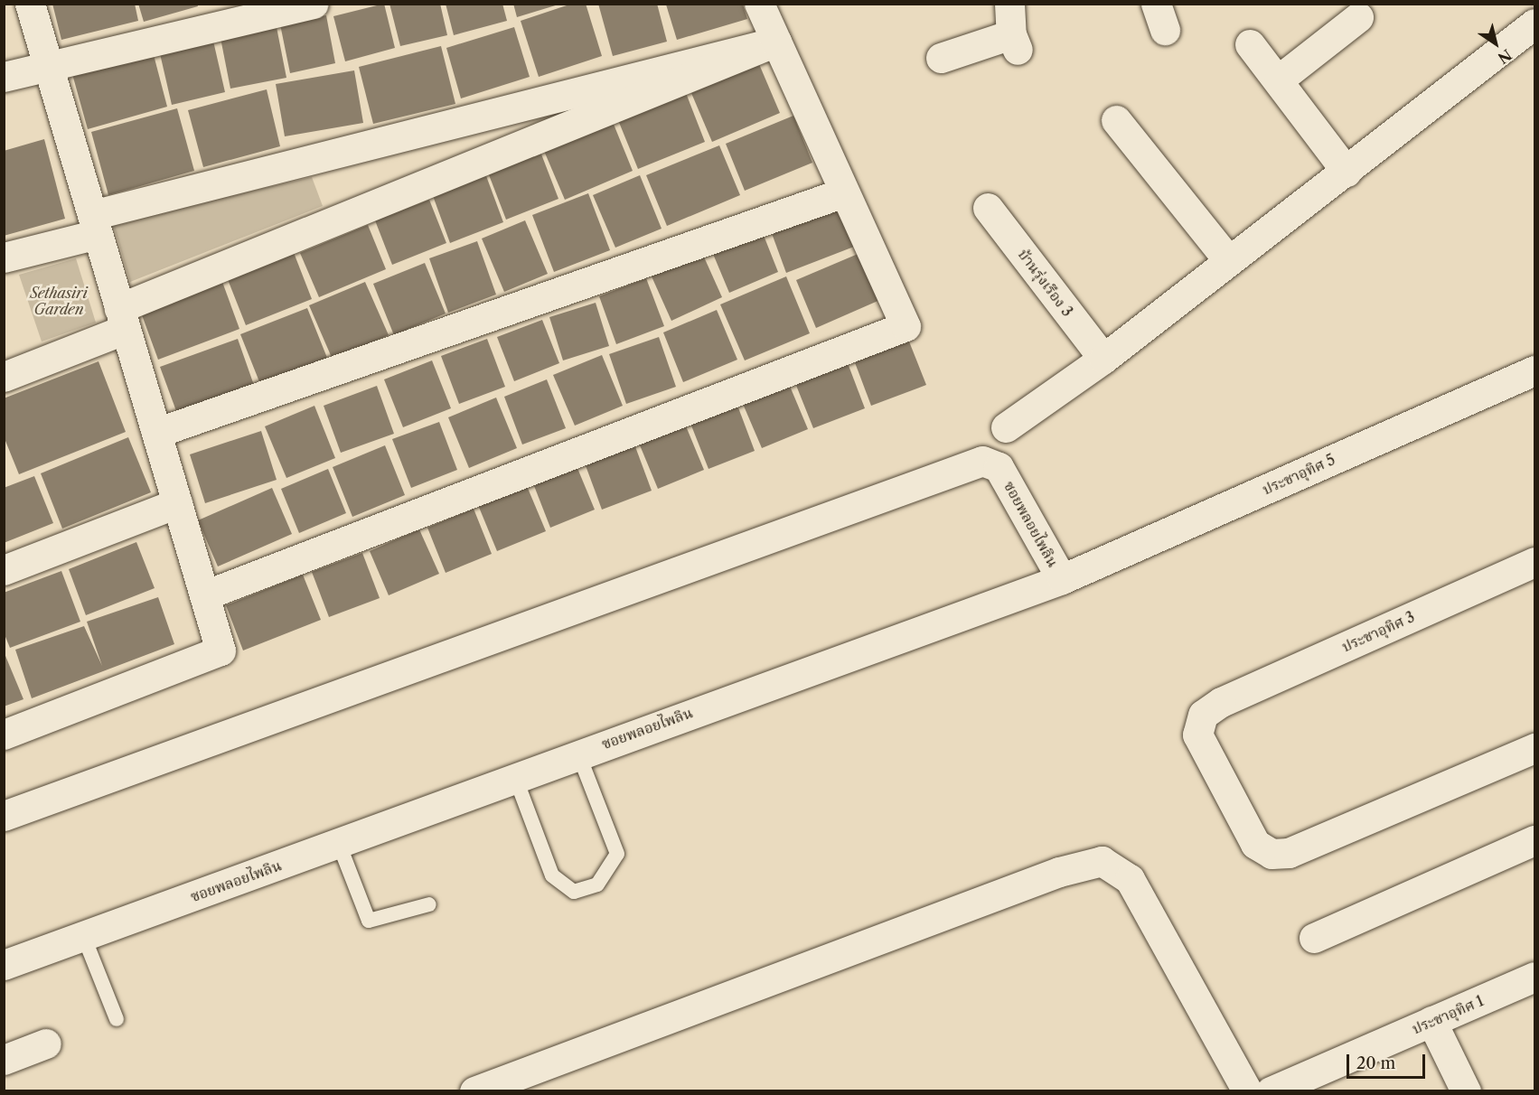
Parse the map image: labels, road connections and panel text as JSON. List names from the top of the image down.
{
  "streets": {
    "street": [
      "บ้านรุ่งเรือง 3",
      "ประชาอุทิศ 5",
      "ซอยพลอยไพลิน",
      "ประชาอุทิศ 3",
      "ประชาอุทิศ 1"
    ]
  },
  "crossings": [
    ["ประชาอุทิศ 5", "ซอยพลอยไพลิน"]
  ],
  "parks": ["Sethasiri Garden"],
  "scale_bar": "20 m",
  "north": "bottom right"
}
